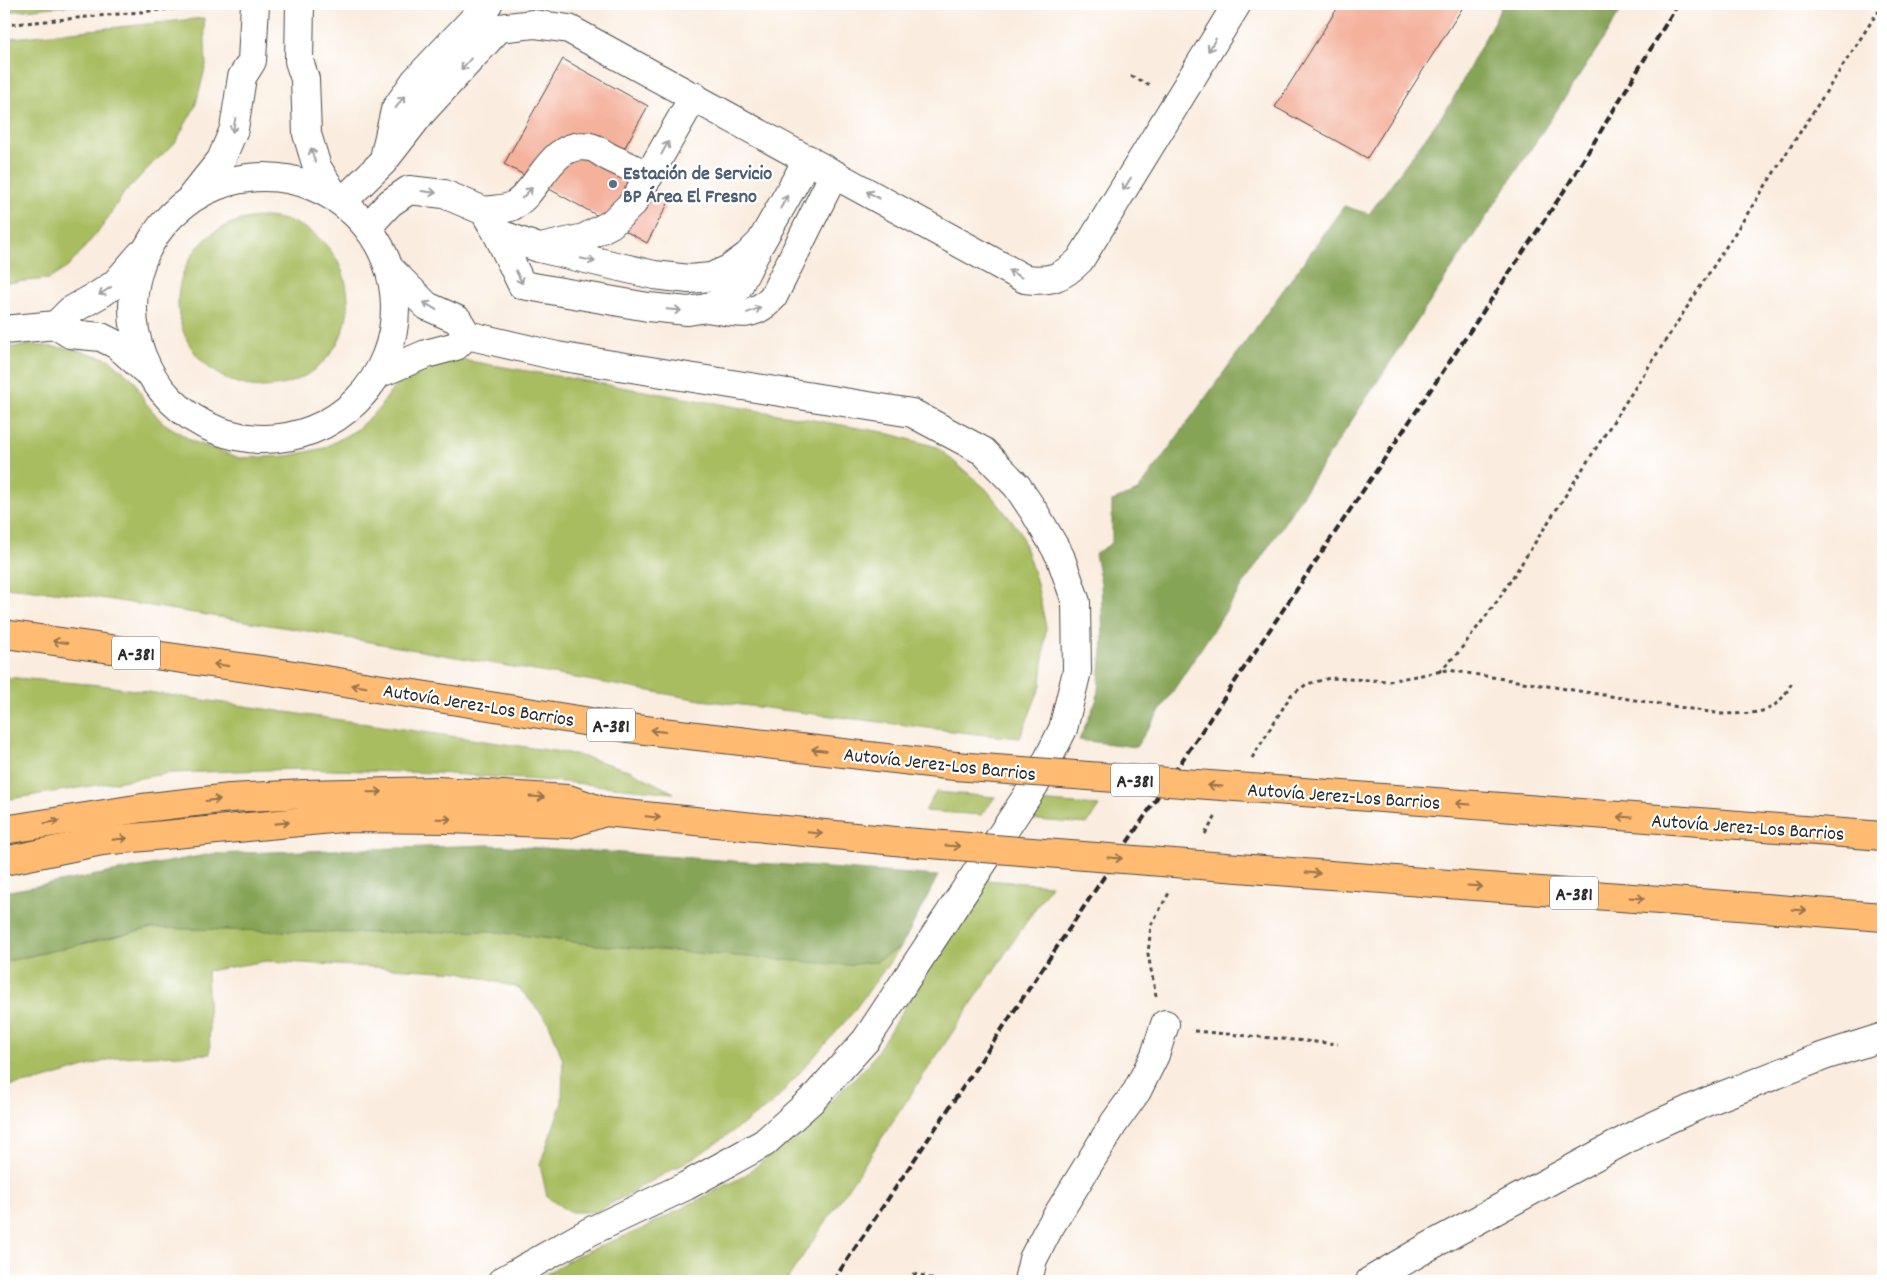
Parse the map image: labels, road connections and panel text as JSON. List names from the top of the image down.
{
  "streets": {
    "highway": ["A-381", "Autovía Jerez-Los Barrios"]
  },
  "places": ["Estación de Servicio BP Área El Fresno"]
}
